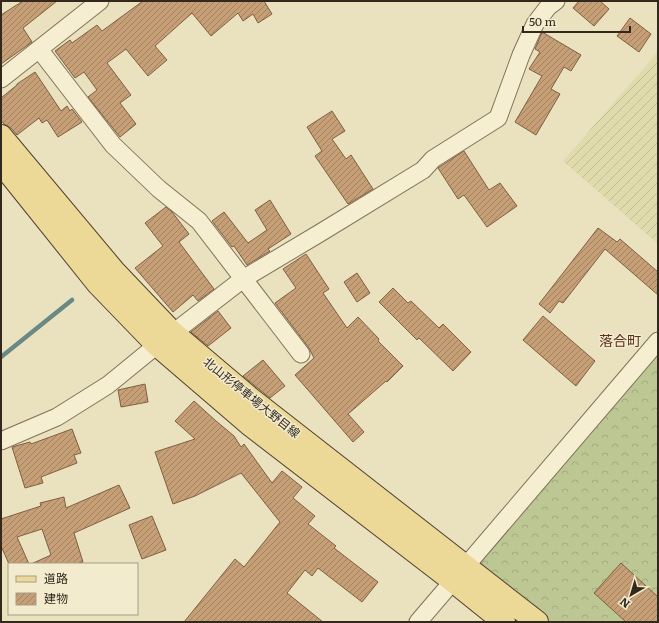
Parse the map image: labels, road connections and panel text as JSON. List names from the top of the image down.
{
  "streets": {
    "main road": ["北山形停車場大野目線"]
  },
  "districts": ["落合町"],
  "legend": ["道路", "建物"],
  "scale_bar": "50 m",
  "north": "bottom left"
}
